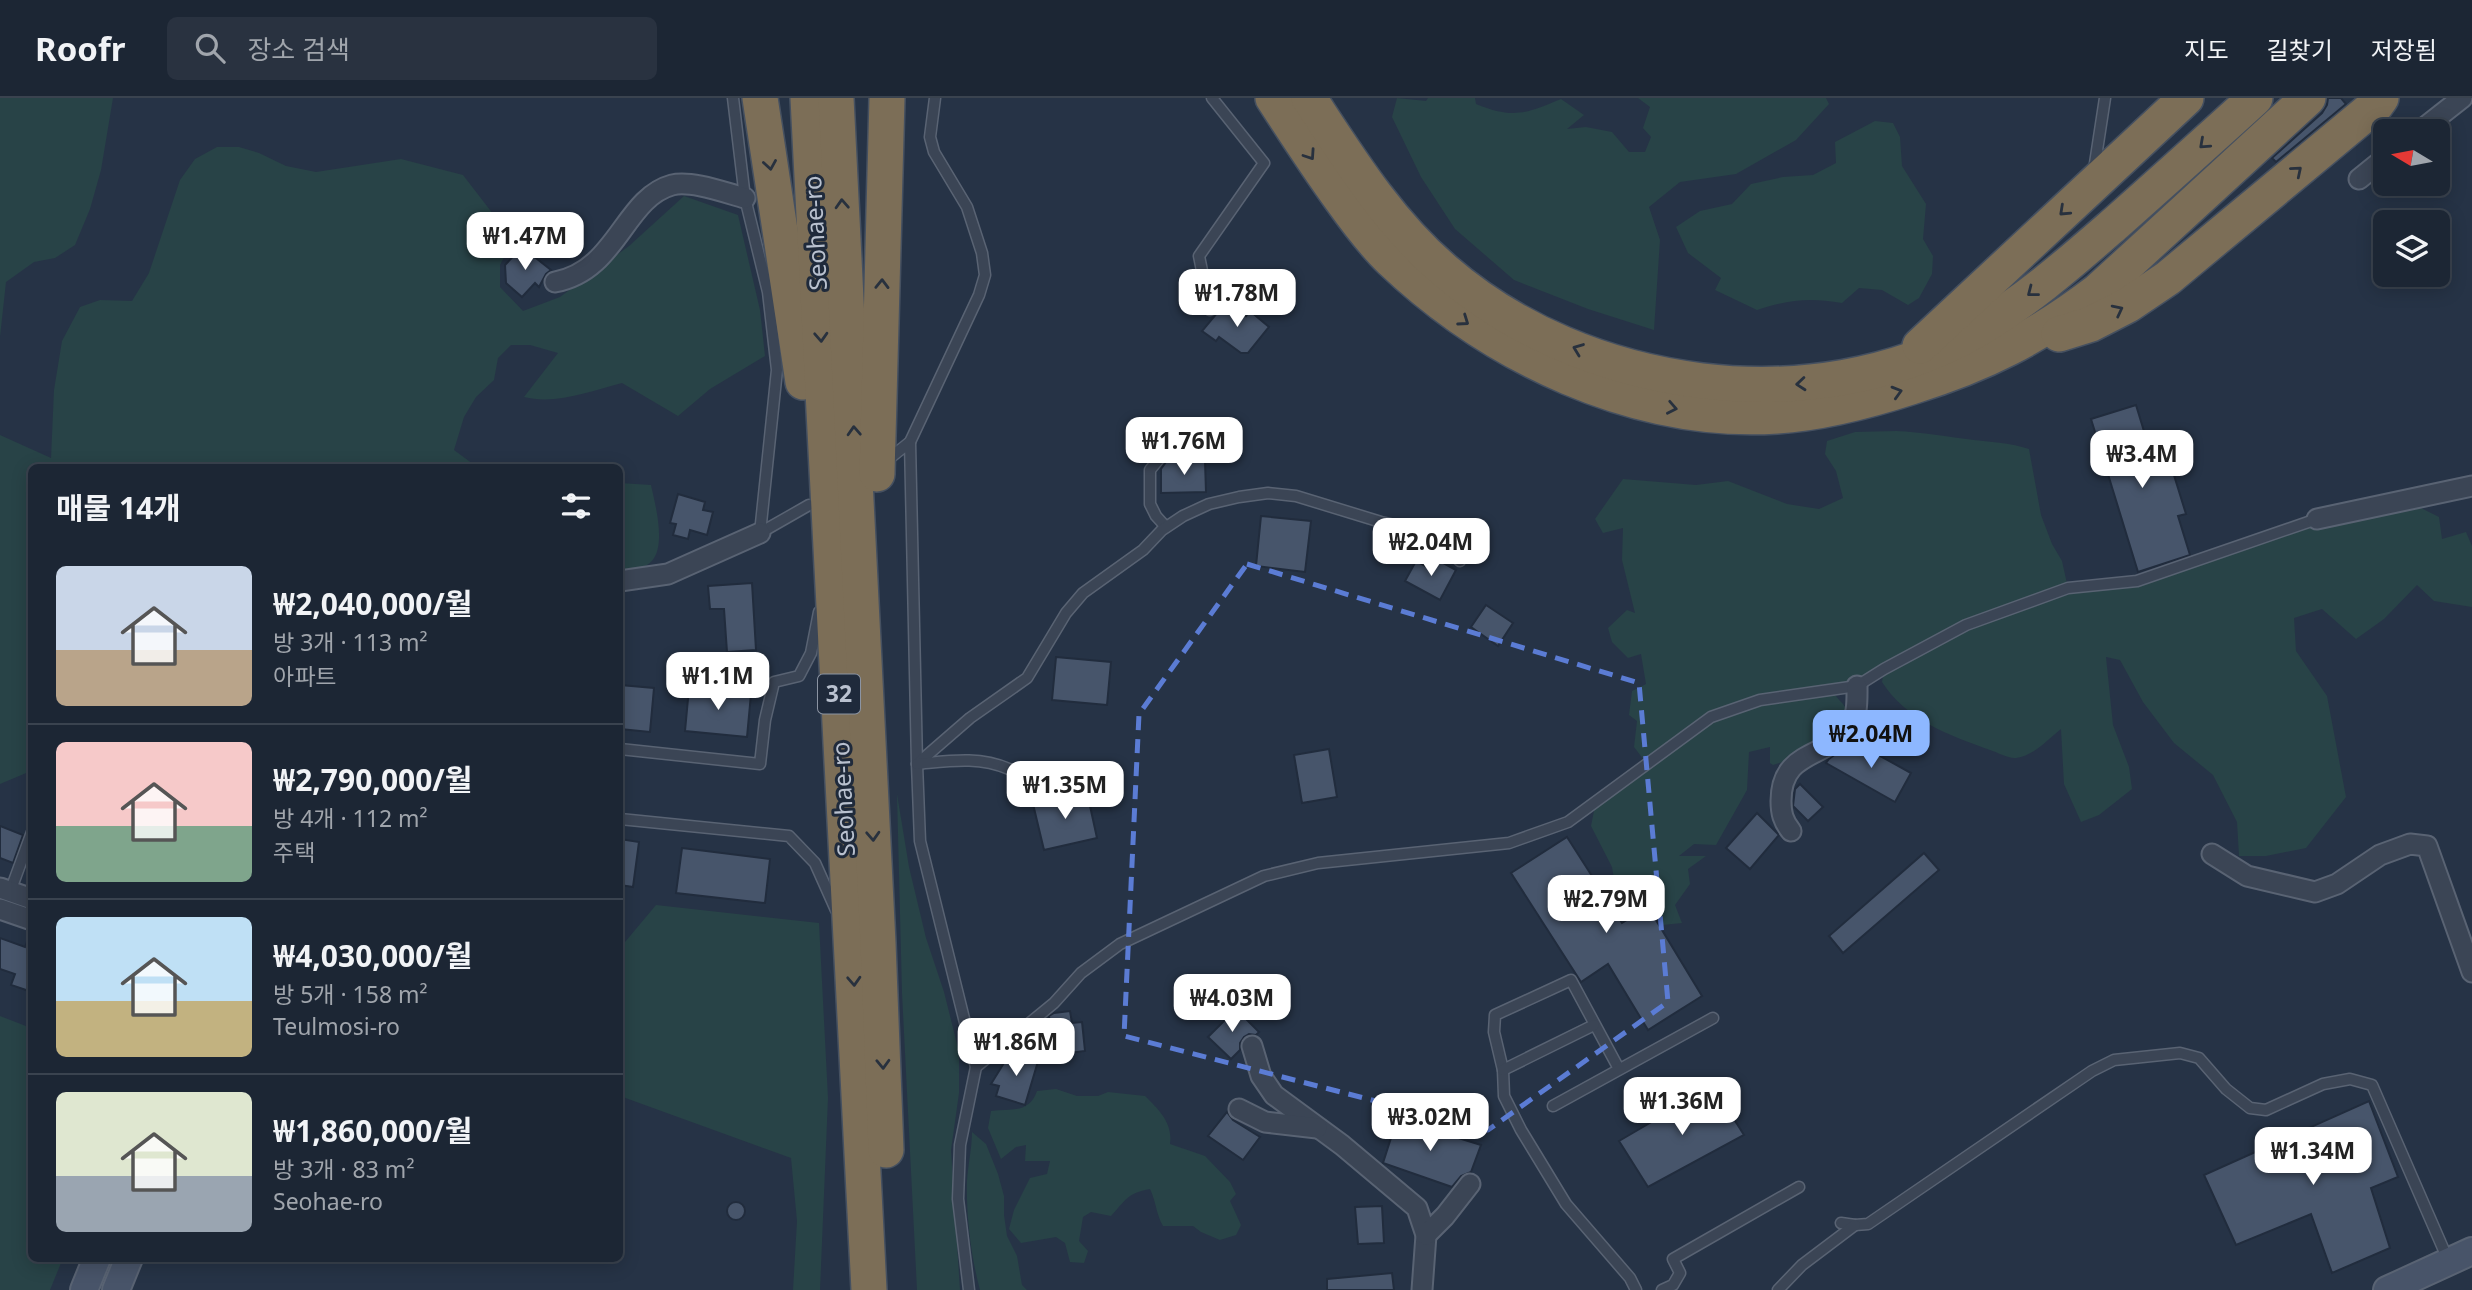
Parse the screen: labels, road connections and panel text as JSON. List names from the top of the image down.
{
  "streets": {
    "highway": ["Seohae-ro", "32"]
  },
  "north": "left",
  "page": {
    "header": "Roofr",
    "search": "장소 검색",
    "nav": ["지도", "길찾기", "저장됨"],
    "price": [
      "₩1.47M",
      "₩1.78M",
      "₩1.76M",
      "₩3.4M",
      "₩2.04M",
      "₩1.1M",
      "₩2.04M",
      "₩1.35M",
      "₩2.79M",
      "₩4.03M",
      "₩1.86M",
      "₩1.36M",
      "₩3.02M",
      "₩1.34M"
    ],
    "heading": "매물 14개",
    "list": [
      {
        "name": "₩2,040,000/월",
        "note": "방 3개 · 113 m² · 아파트"
      },
      {
        "name": "₩2,790,000/월",
        "note": "방 4개 · 112 m² · 주택"
      },
      {
        "name": "₩4,030,000/월",
        "note": "방 5개 · 158 m² · Teulmosi-ro"
      },
      {
        "name": "₩1,860,000/월",
        "note": "방 3개 · 83 m² · Seohae-ro"
      }
    ]
  }
}
